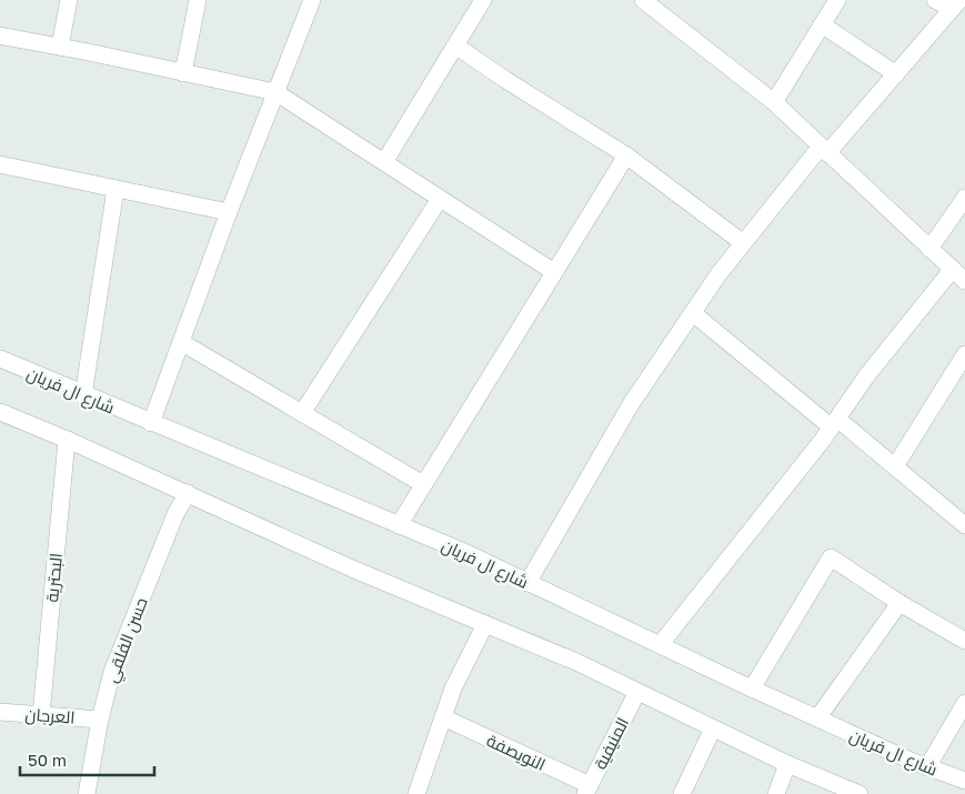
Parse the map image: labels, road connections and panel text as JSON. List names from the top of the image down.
{
  "streets": {
    "street": [
      "شارع ال فريان",
      "البحترية",
      "حسن الفلقي",
      "العرجان",
      "المنيفية",
      "النويصفة"
    ]
  },
  "crossings": [
    ["البحترية", "العرجان"],
    ["حسن الفلقي", "العرجان"],
    ["المنيفية", "النويصفة"]
  ],
  "scale_bar": "50 m"
}
